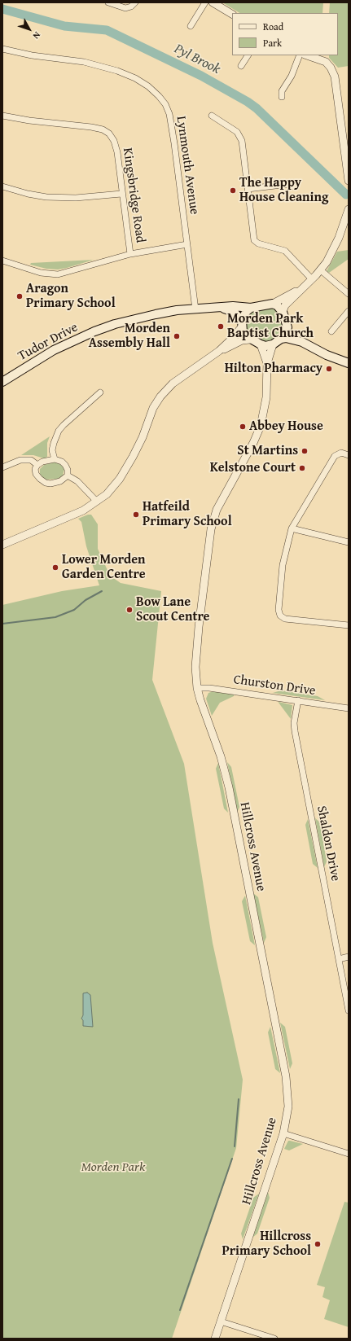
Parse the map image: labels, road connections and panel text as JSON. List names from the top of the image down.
{
  "streets": {
    "main road": ["Tudor Drive"],
    "street": [
      "Lynmouth Avenue",
      "Kingsbridge Road",
      "Churston Drive",
      "Shaldon Drive",
      "Hillcross Avenue"
    ]
  },
  "crossings": [
    ["Lynmouth Avenue", "Tudor Drive"],
    ["Tudor Drive", "Hillcross Avenue"],
    ["Churston Drive", "Shaldon Drive"],
    ["Churston Drive", "Hillcross Avenue"]
  ],
  "water": ["Pyl Brook"],
  "parks": ["Morden Park"],
  "places": [
    "The Happy House Cleaning",
    "Aragon Primary School",
    "Morden Park Baptist Church",
    "Morden Assembly Hall",
    "Hilton Pharmacy",
    "Abbey House",
    "St Martins",
    "Kelstone Court",
    "Hatfeild Primary School",
    "Lower Morden Garden Centre",
    "Bow Lane Scout Centre",
    "Hillcross Primary School"
  ],
  "legend": ["Road", "Park"],
  "north": "bottom right"
}
